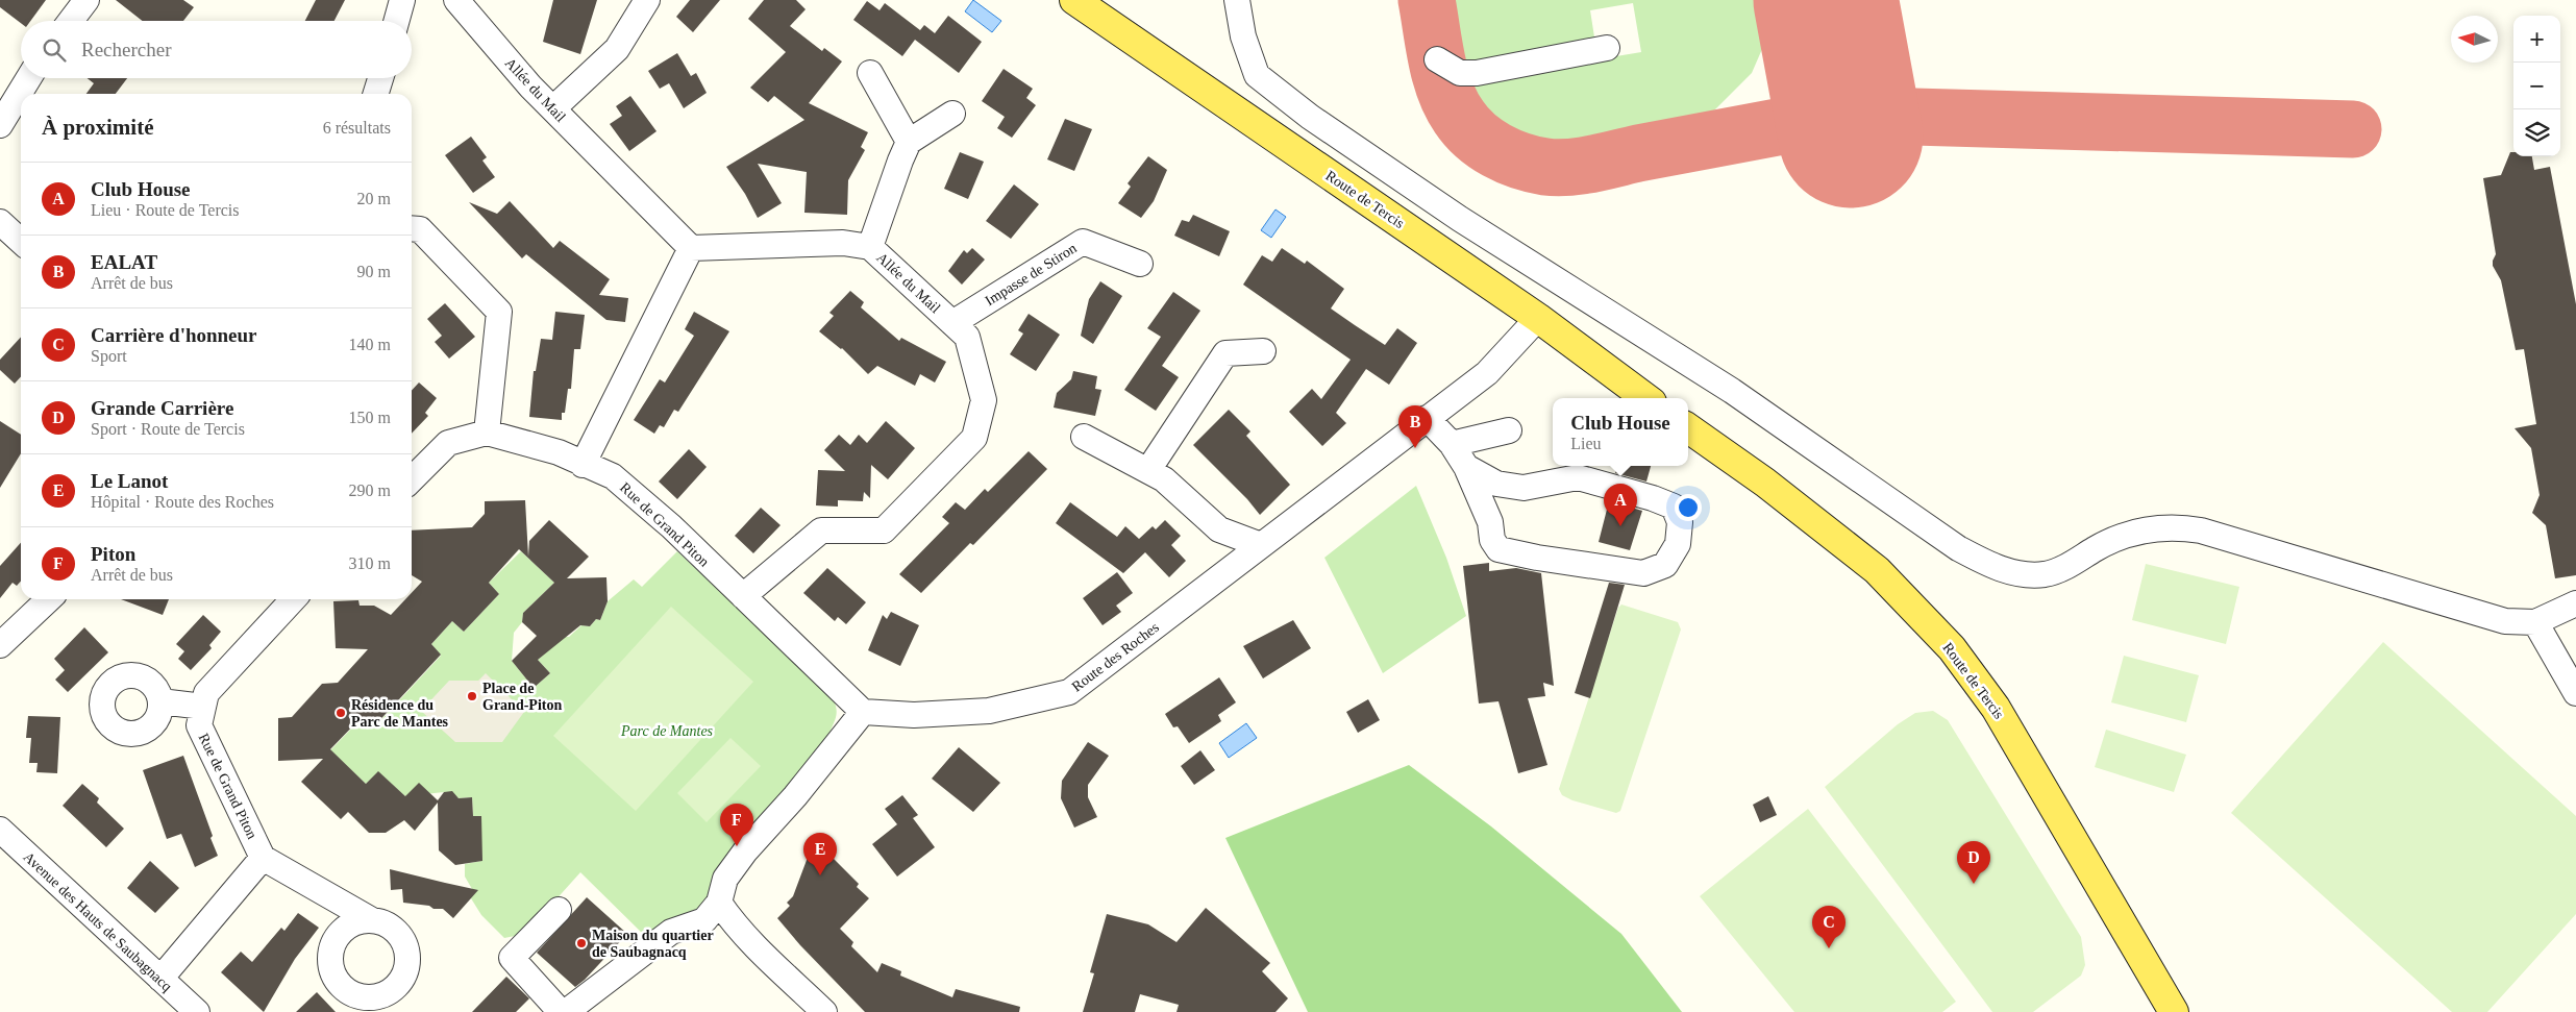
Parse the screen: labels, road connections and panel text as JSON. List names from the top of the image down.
{
  "streets": {
    "main road": ["Route de Tercis"],
    "street": [
      "Allée du Mail",
      "Impasse de Stiron",
      "Rue de Grand Piton",
      "Route des Roches",
      "Avenue des Hauts de Saubagnacq"
    ]
  },
  "crossings": [
    ["Allée du Mail", "Impasse de Stiron"],
    ["Allée du Mail", "Rue de Grand Piton"],
    ["Route de Tercis", "Route des Roches"],
    ["Rue de Grand Piton", "Route des Roches"]
  ],
  "parks": ["Parc de Mantes"],
  "places": ["Place de Grand-Piton", "Résidence du Parc de Mantes", "Maison du quartier de Saubagnacq"],
  "north": "left",
  "page": {
    "map_buttons": ["+", "−"],
    "search": "Rechercher",
    "heading": ["À proximité", "6 résultats"],
    "list": [
      {
        "mark": "A",
        "name": "Club House",
        "note": "Lieu · Route de Tercis",
        "value": "20 m"
      },
      {
        "mark": "B",
        "name": "EALAT",
        "note": "Arrêt de bus",
        "value": "90 m"
      },
      {
        "mark": "C",
        "name": "Carrière d'honneur",
        "note": "Sport",
        "value": "140 m"
      },
      {
        "mark": "D",
        "name": "Grande Carrière",
        "note": "Sport · Route de Tercis",
        "value": "150 m"
      },
      {
        "mark": "E",
        "name": "Le Lanot",
        "note": "Hôpital · Route des Roches",
        "value": "290 m"
      },
      {
        "mark": "F",
        "name": "Piton",
        "note": "Arrêt de bus",
        "value": "310 m"
      }
    ],
    "popup": ["Club House", "Lieu"],
    "pins": [
      "B",
      "A",
      "F",
      "E",
      "D",
      "C"
    ]
  }
}
